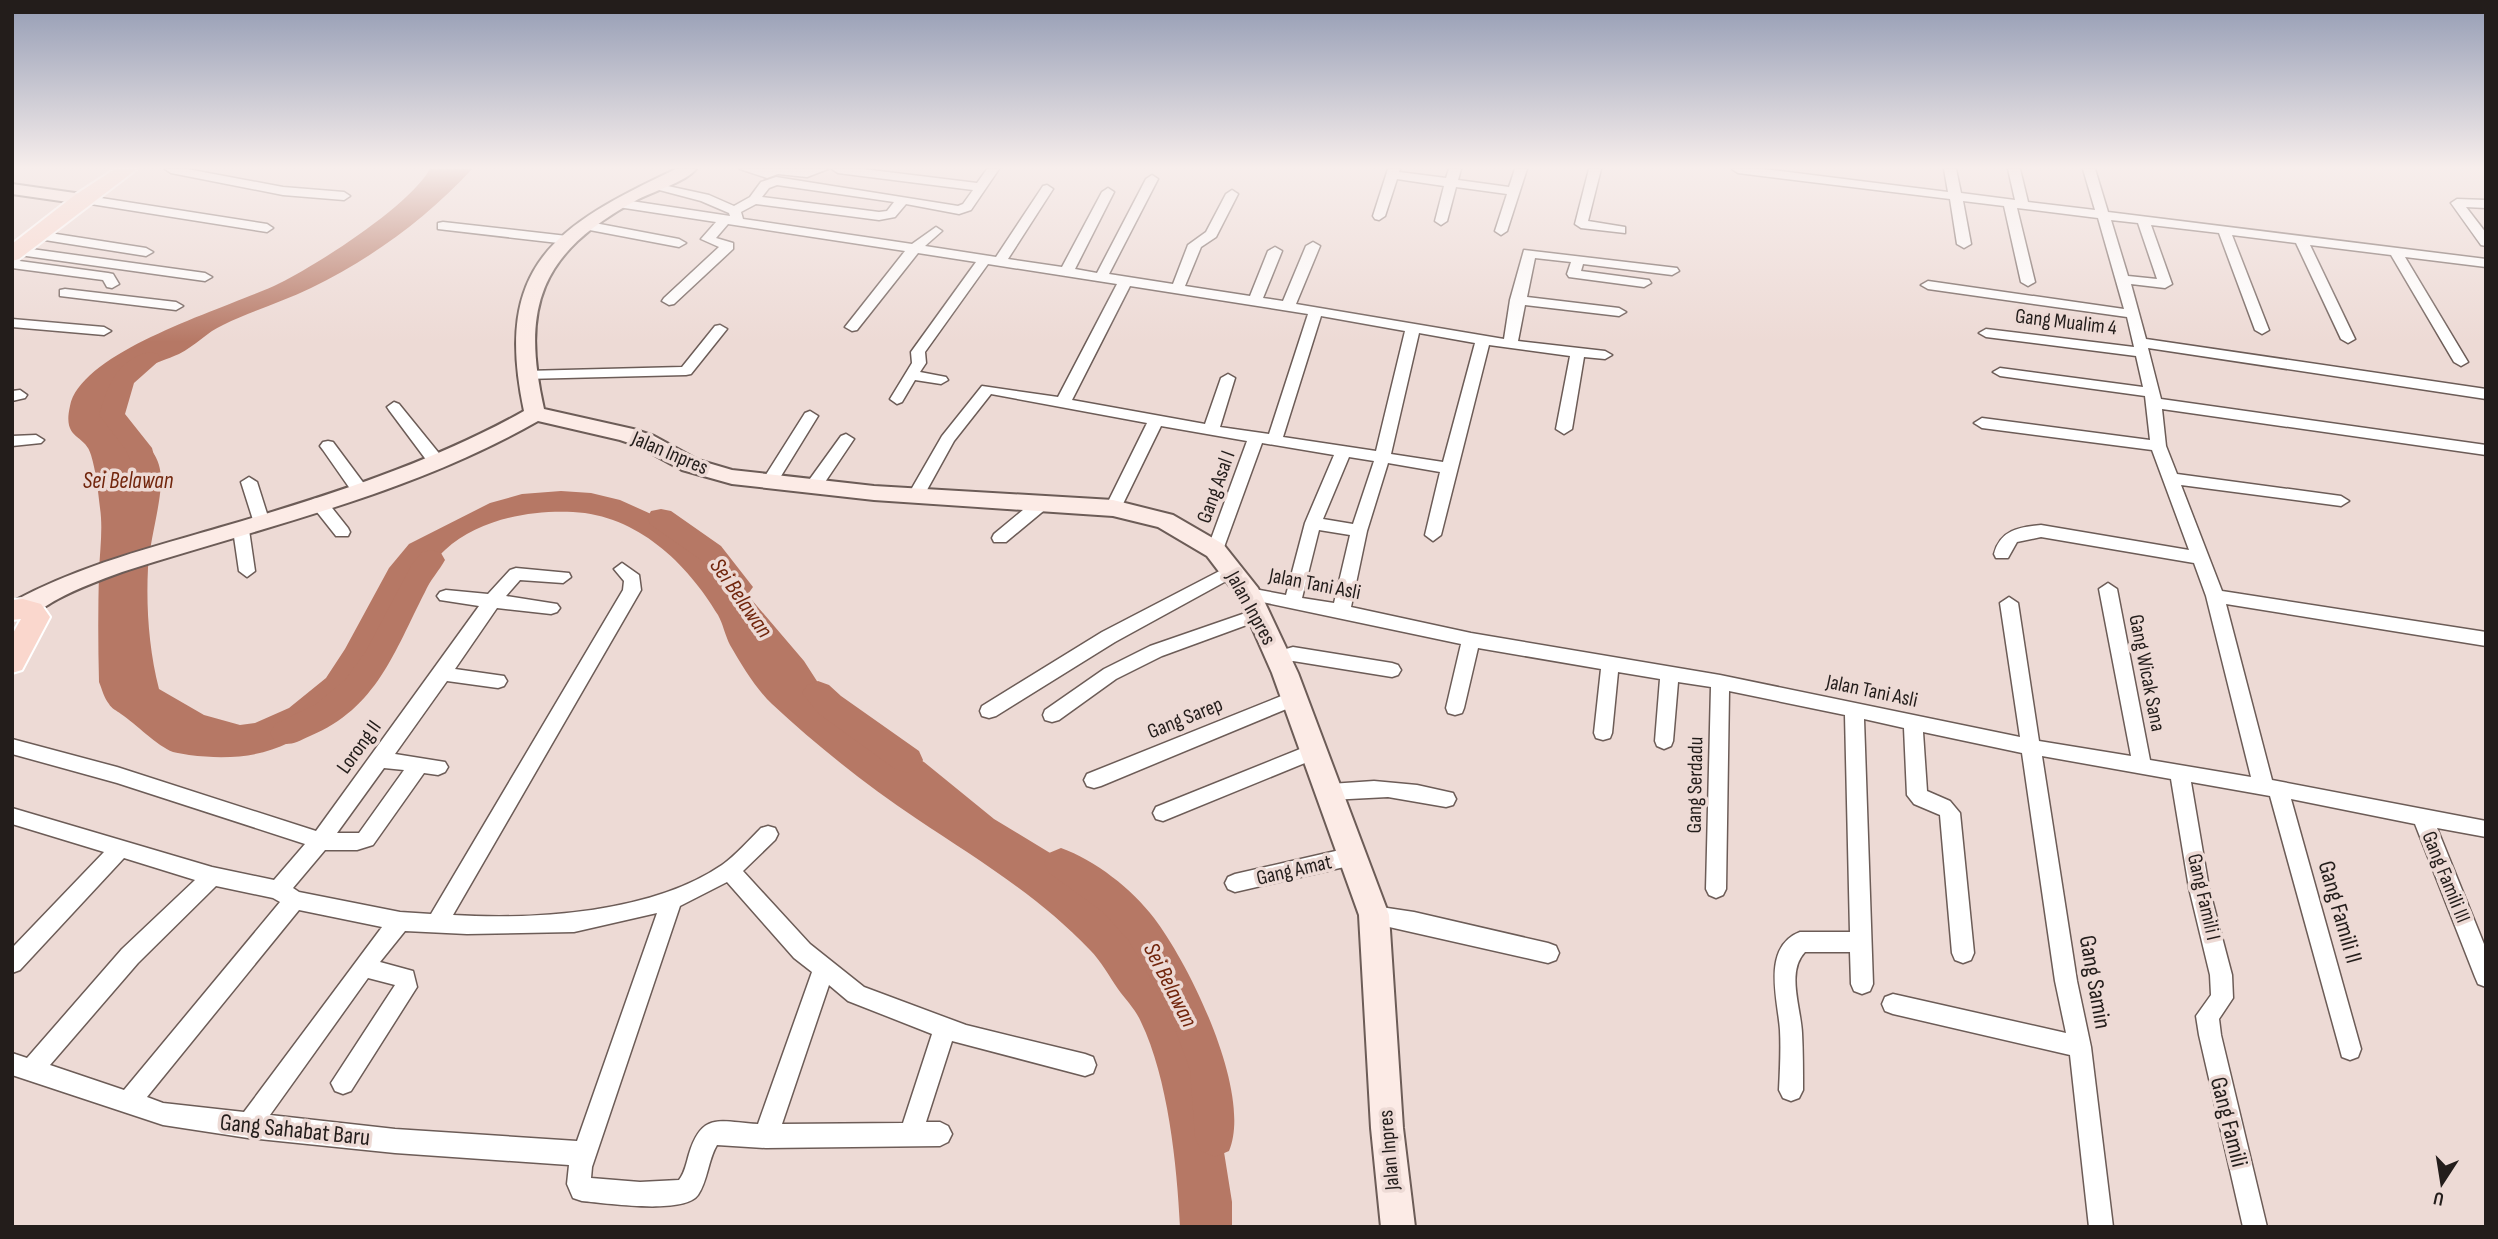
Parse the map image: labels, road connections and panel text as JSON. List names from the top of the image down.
{
  "streets": {
    "street": [
      "Gang Mualim 4",
      "Jalan Inpres",
      "Gang Asal I",
      "Jalan Tani Asli",
      "Gang Wicak Sana",
      "Gang Sarep",
      "Lorong II",
      "Gang Serdadu",
      "Gang Amat",
      "Gang Famili III",
      "Gang Famili I",
      "Gang Famili II",
      "Gang Samin",
      "Gang Famili",
      "Gang Sahabat Baru"
    ]
  },
  "crossings": [
    ["Gang Mualim 4", "Gang Famili II"],
    ["Jalan Inpres", "Gang Asal I"],
    ["Jalan Inpres", "Jalan Tani Asli"],
    ["Jalan Inpres", "Gang Sarep"],
    ["Jalan Inpres", "Gang Amat"],
    ["Jalan Tani Asli", "Gang Wicak Sana"],
    ["Jalan Tani Asli", "Gang Serdadu"],
    ["Jalan Tani Asli", "Gang Famili III"],
    ["Jalan Tani Asli", "Gang Famili I"],
    ["Jalan Tani Asli", "Gang Famili II"],
    ["Jalan Tani Asli", "Gang Samin"],
    ["Lorong II", "Gang Sahabat Baru"],
    ["Gang Famili I", "Gang Famili"]
  ],
  "water": ["Sei Belawan"],
  "north": "bottom"
}
